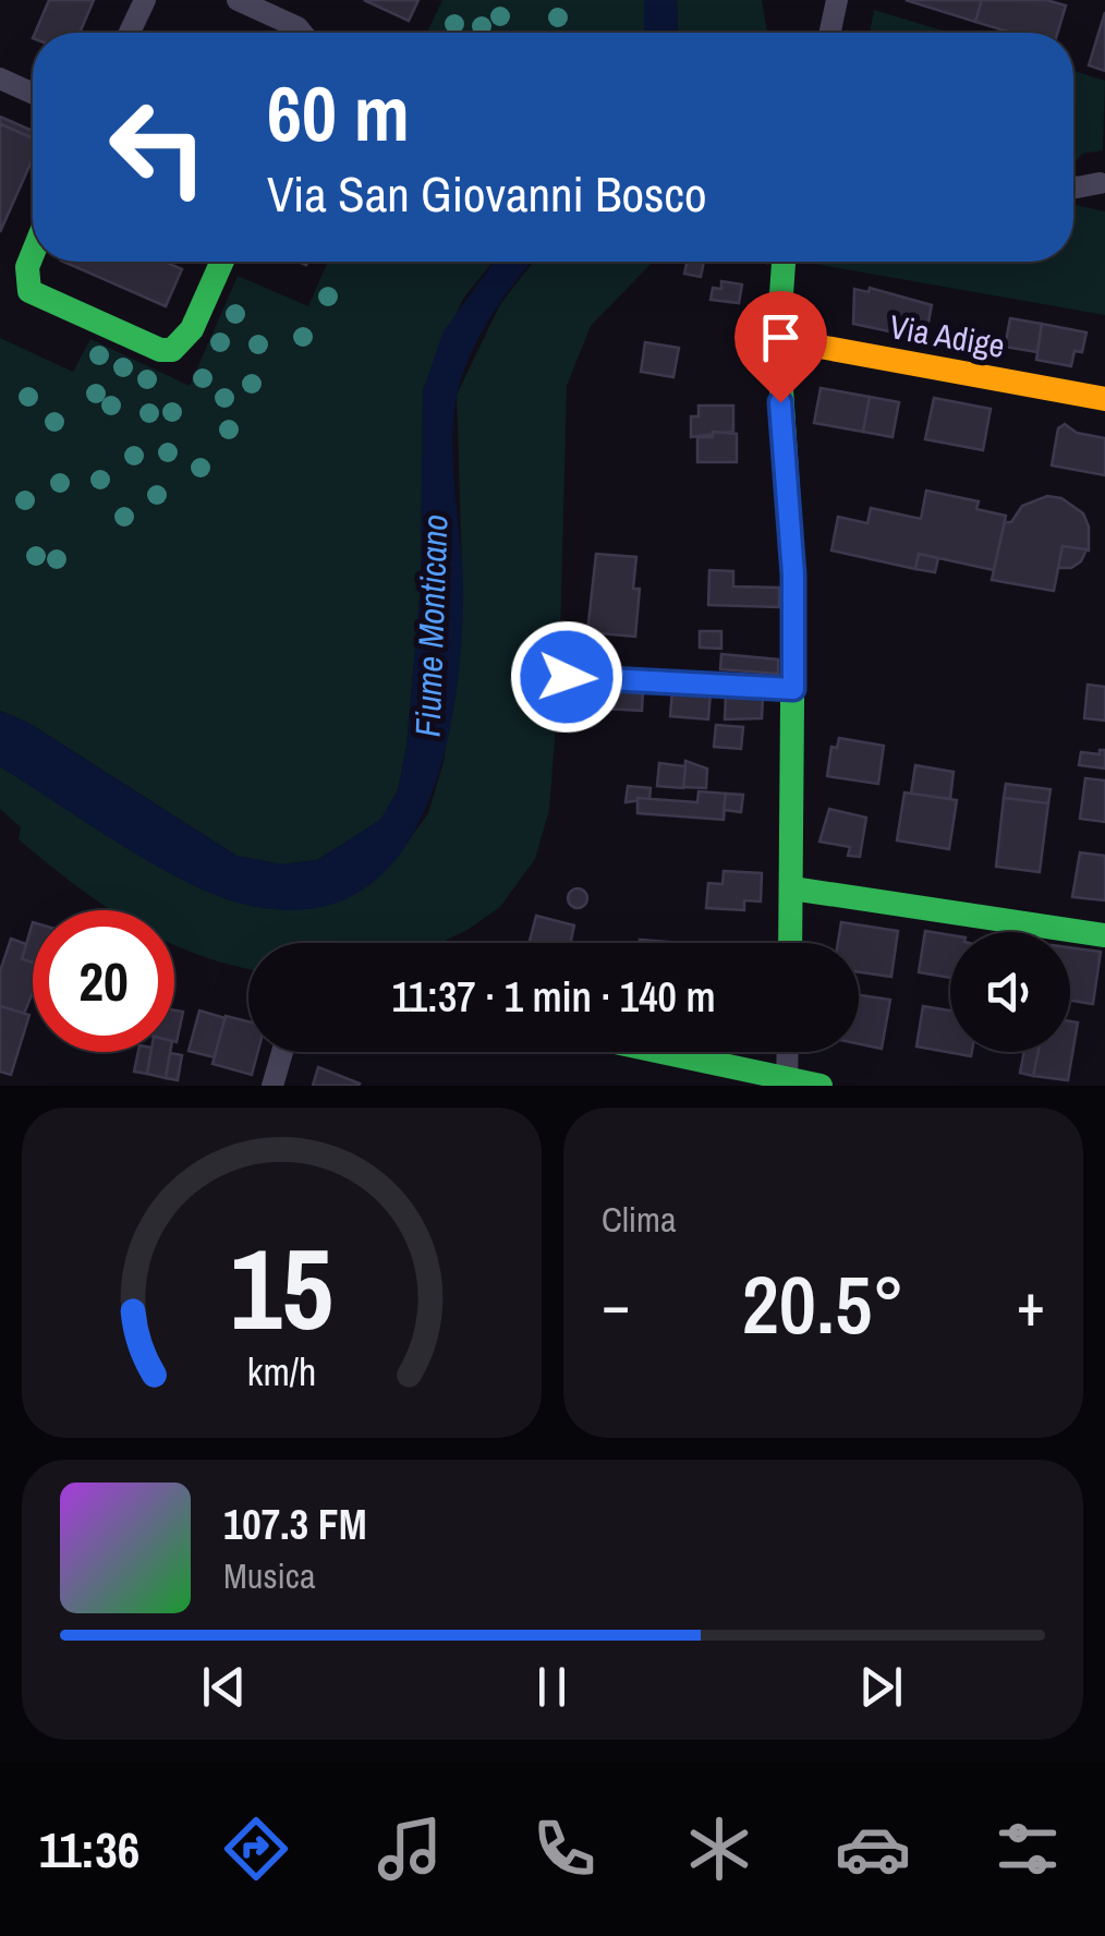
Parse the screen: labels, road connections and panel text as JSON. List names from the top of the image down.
{
  "streets": {
    "street": ["Via Adige"]
  },
  "water": ["Fiume Monticano"],
  "page": {
    "turn": ["60 m", "Via San Giovanni Bosco"],
    "limit": "20",
    "trip": "11:37 · 1 min · 140 m",
    "tile": "Clima",
    "heat": ["−", "20.5°", "+"],
    "song": ["107.3 FM", "Musica"],
    "tabs": "11:36",
    "gauge": ["15", "km/h"]
  }
}
